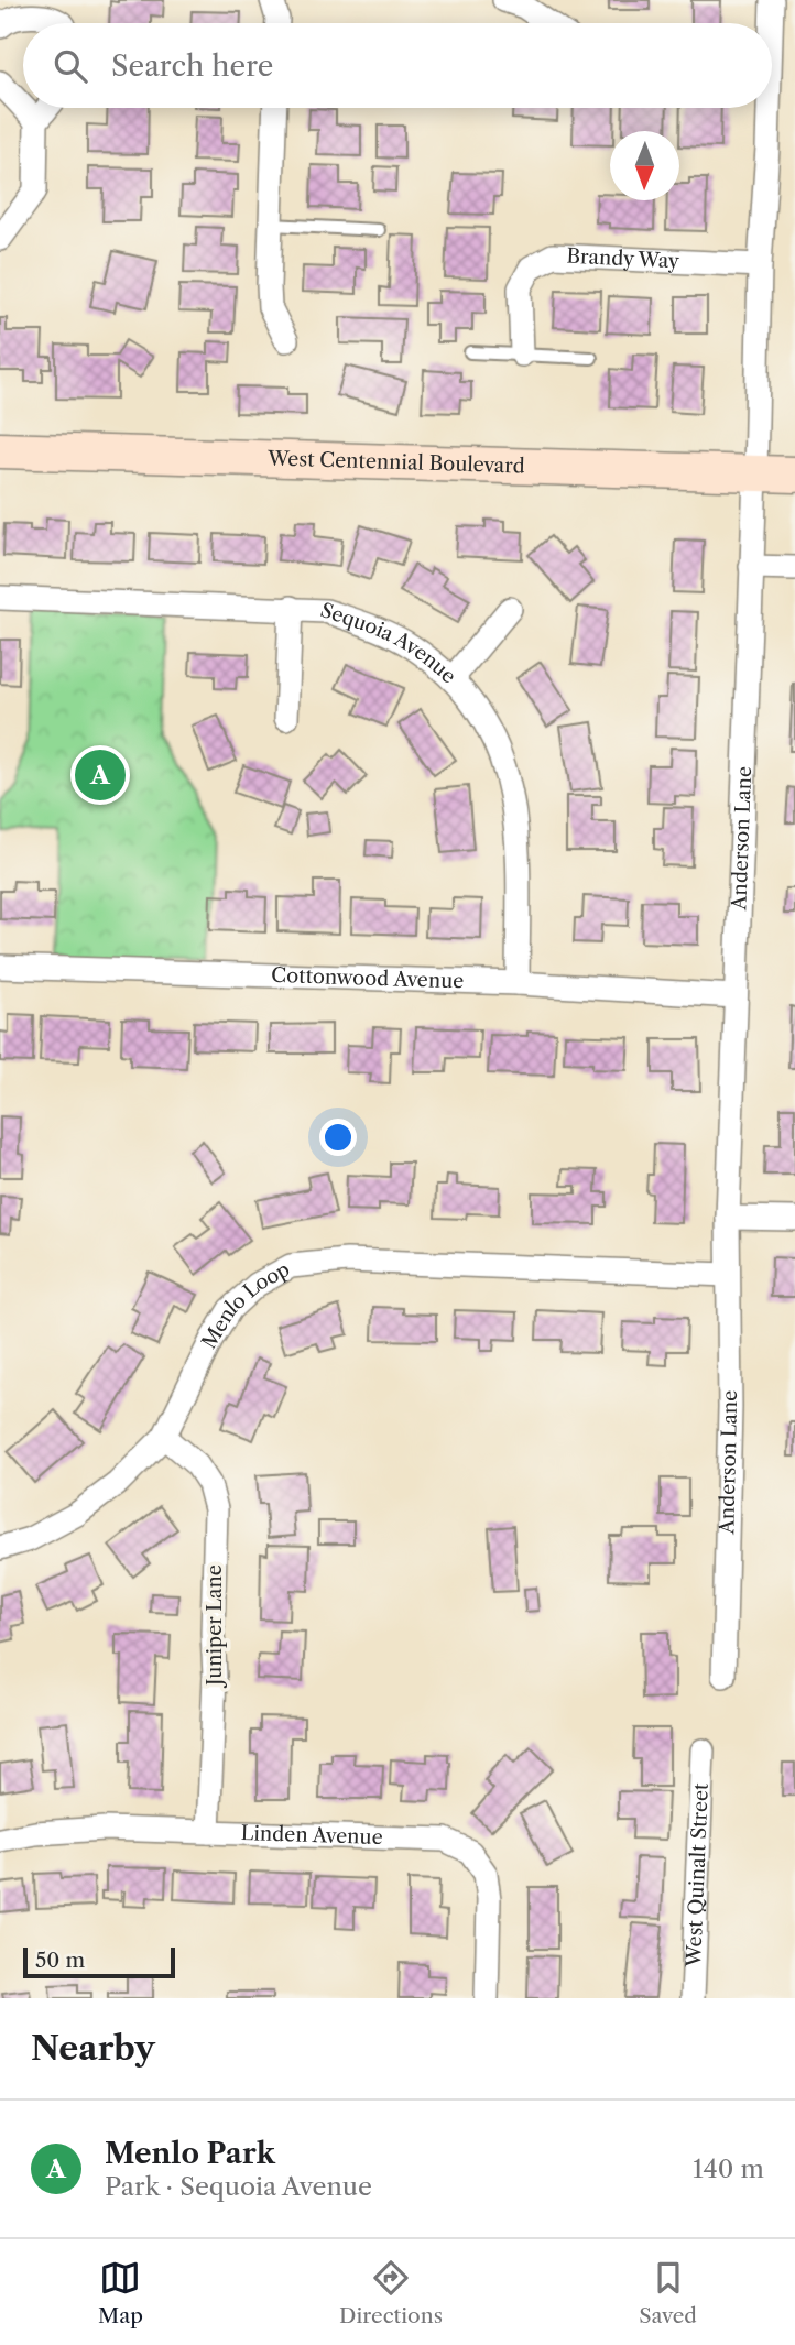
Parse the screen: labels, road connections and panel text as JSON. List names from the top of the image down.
{
  "streets": {
    "main road": ["West Centennial Boulevard"],
    "street": [
      "Brandy Way",
      "Sequoia Avenue",
      "Anderson Lane",
      "Cottonwood Avenue",
      "Menlo Loop",
      "Juniper Lane",
      "Linden Avenue",
      "West Quinalt Street"
    ]
  },
  "crossings": [
    ["Brandy Way", "Anderson Lane"],
    ["West Centennial Boulevard", "Anderson Lane"],
    ["Sequoia Avenue", "Cottonwood Avenue"],
    ["Anderson Lane", "Cottonwood Avenue"],
    ["Anderson Lane", "Menlo Loop"],
    ["Menlo Loop", "Juniper Lane"],
    ["Juniper Lane", "Linden Avenue"]
  ],
  "scale_bar": "50 m",
  "north": "bottom",
  "page": {
    "search": "Search here",
    "pins": "A",
    "scale": "50 m",
    "heading": "Nearby",
    "list": [
      {
        "mark": "A",
        "name": "Menlo Park",
        "note": "Park · Sequoia Avenue",
        "value": "140 m"
      }
    ],
    "nav": ["Map", "Directions", "Saved"]
  }
}
